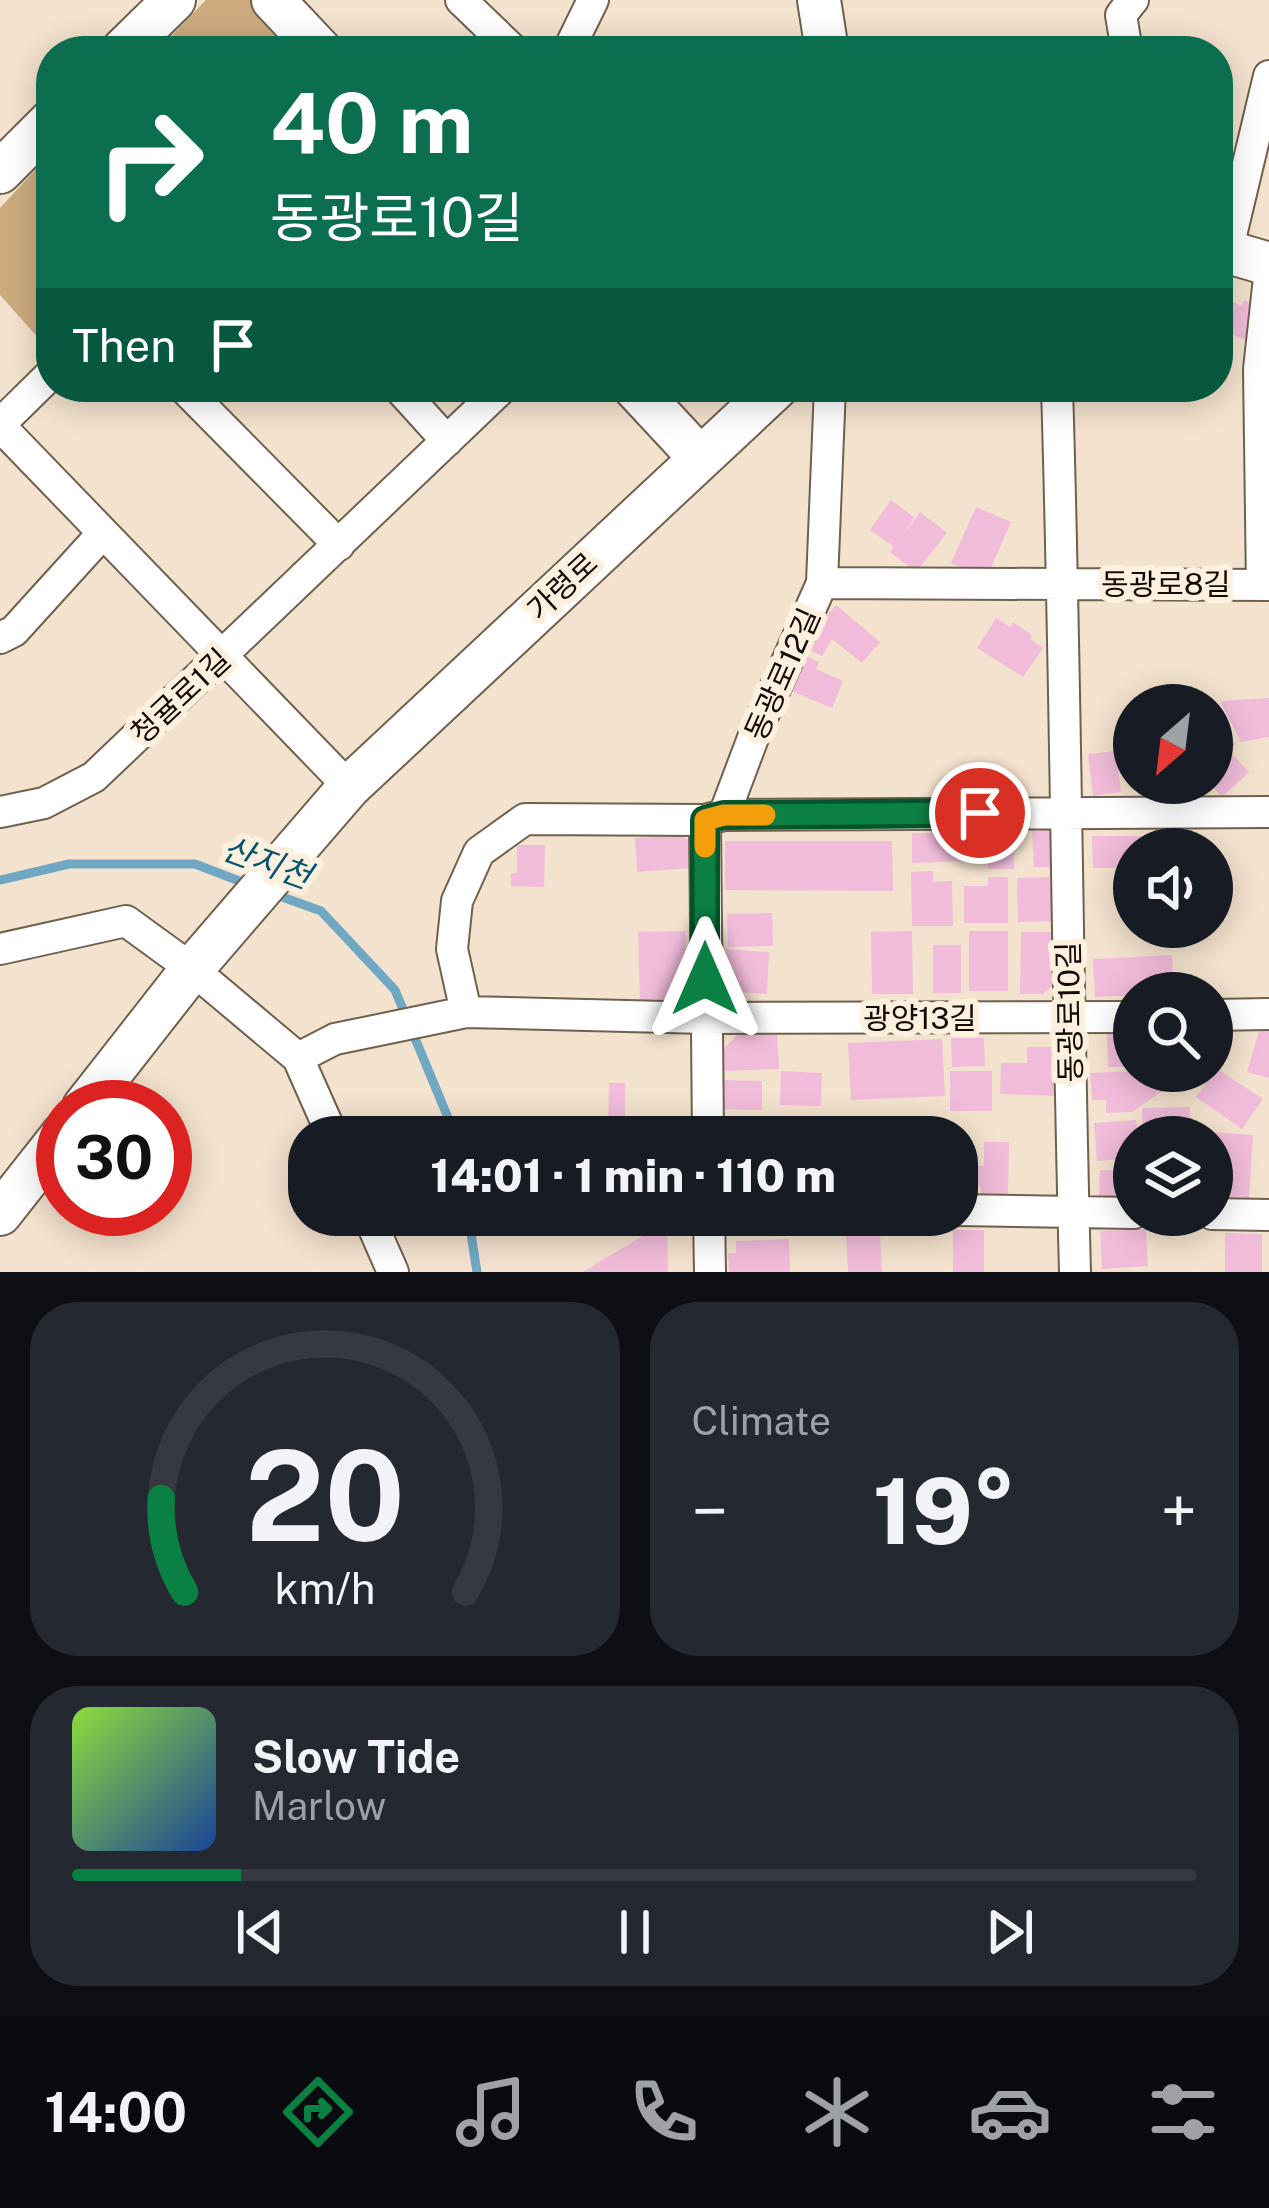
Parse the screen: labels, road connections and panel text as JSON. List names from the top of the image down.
{
  "streets": {
    "main road": ["가령로"],
    "street": [
      "동광로8길",
      "동광로12길",
      "청귤로1길",
      "동광로10길",
      "광양13길"
    ]
  },
  "crossings": [
    ["동광로8길", "동광로10길"],
    ["동광로12길", "광양13길"],
    ["동광로10길", "광양13길"]
  ],
  "water": ["산지천"],
  "north": "bottom left",
  "page": {
    "turn": ["40 m", "동광로10길"],
    "then": "Then",
    "limit": "30",
    "trip": "14:01 · 1 min · 110 m",
    "tile": "Climate",
    "heat": ["−", "19°", "+"],
    "song": ["Slow Tide", "Marlow"],
    "tabs": "14:00",
    "gauge": ["20", "km/h"]
  }
}
